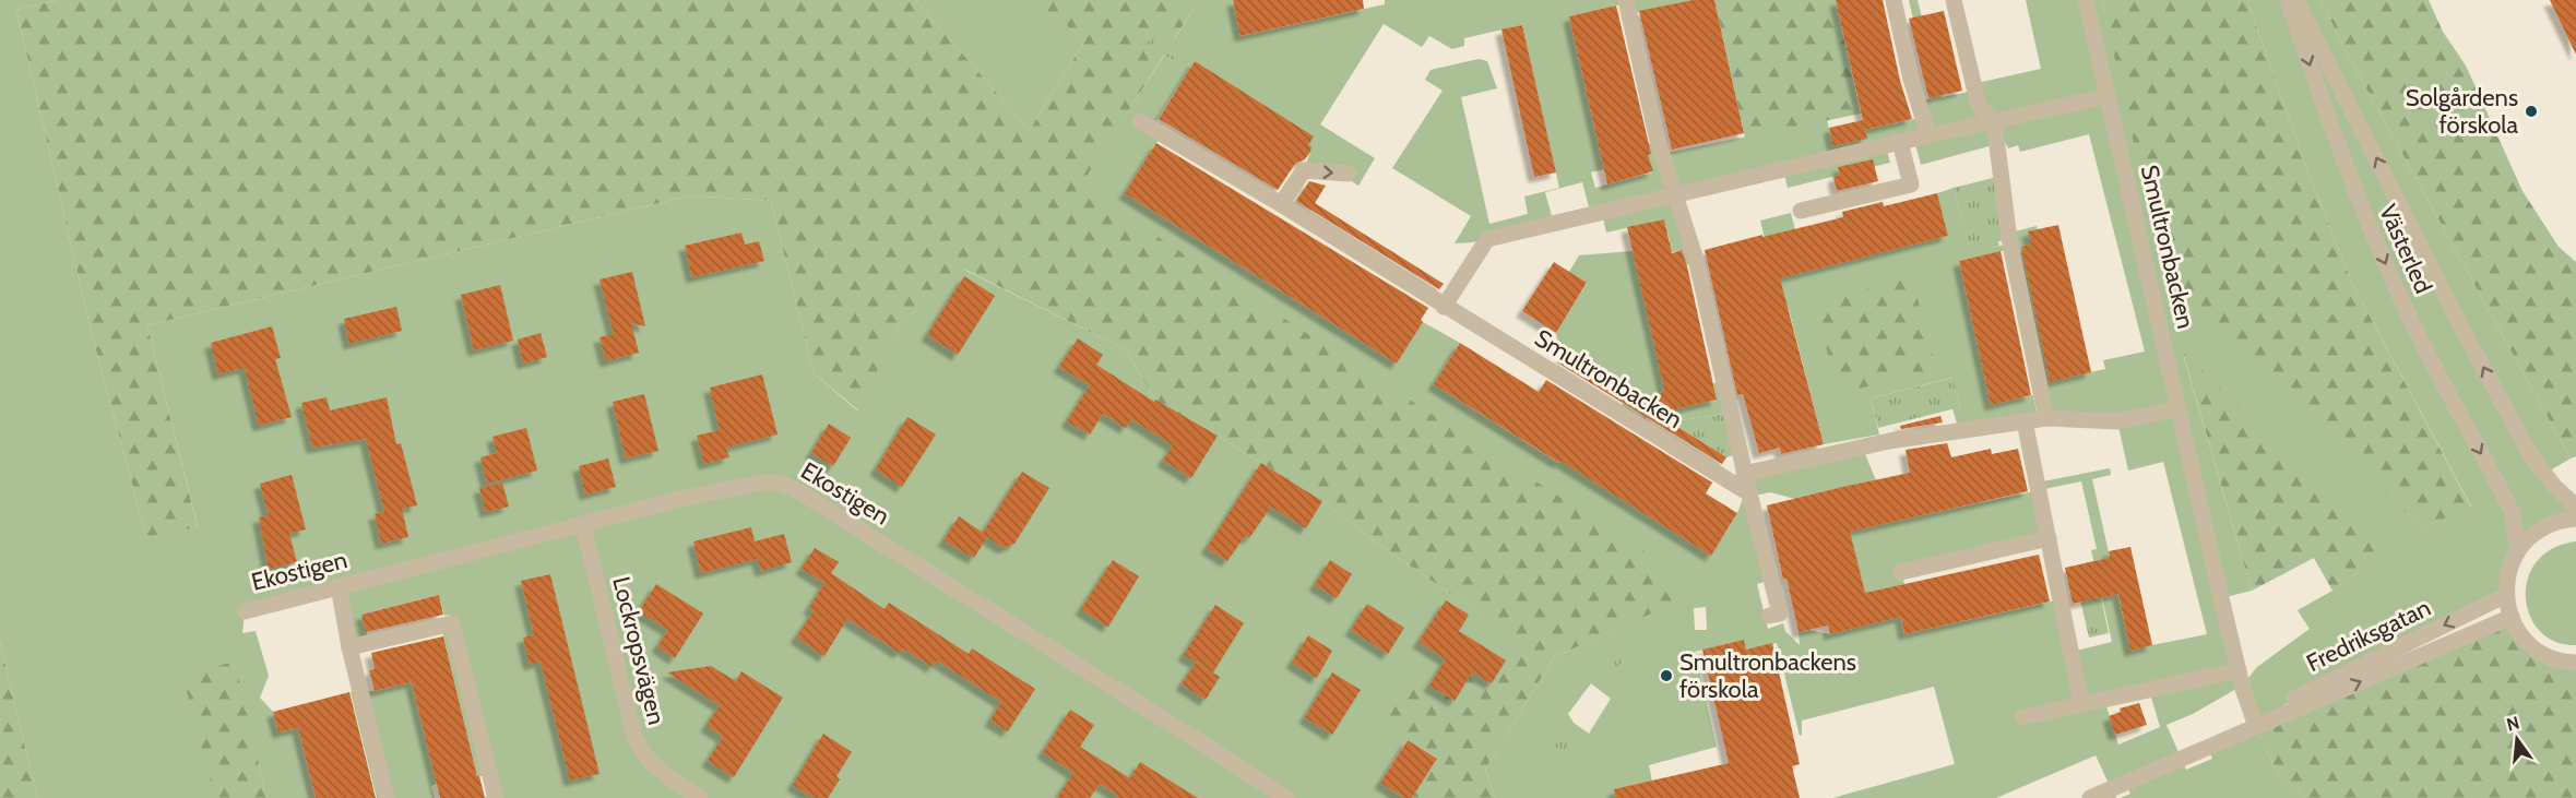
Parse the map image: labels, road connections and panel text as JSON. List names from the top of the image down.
{
  "streets": {
    "street": [
      "Smultronbacken",
      "Västerled",
      "Ekostigen",
      "Fredriksgatan",
      "Lockropsvägen"
    ]
  },
  "crossings": [
    ["Smultronbacken", "Fredriksgatan"],
    ["Ekostigen", "Lockropsvägen"]
  ],
  "places": ["Solgårdens förskola", "Smultronbackens förskola"],
  "north": "top"
}
